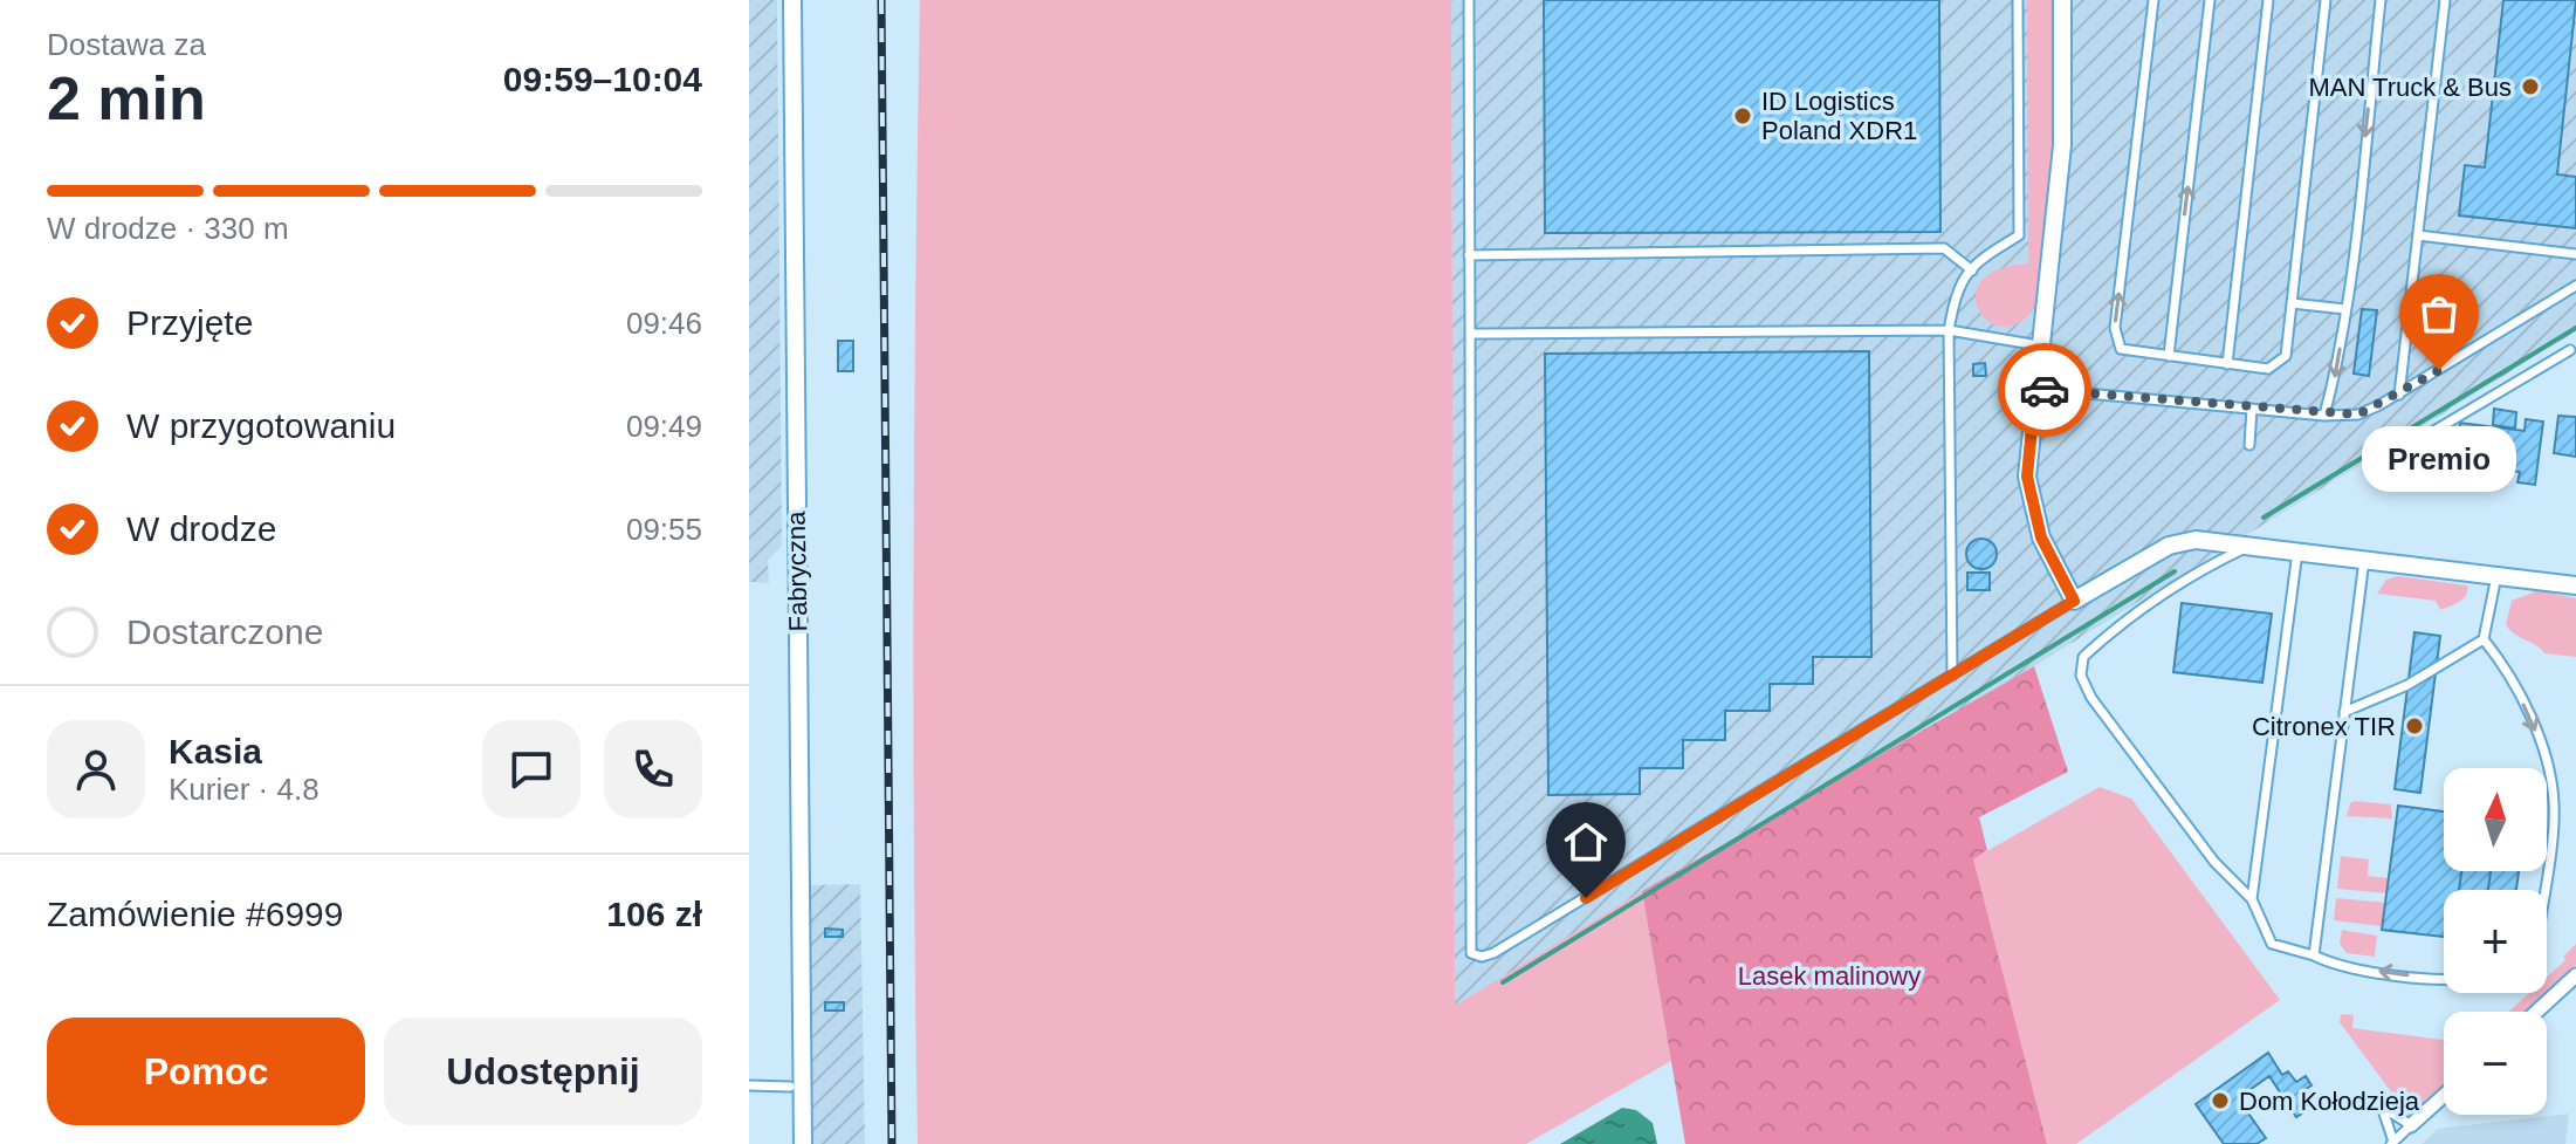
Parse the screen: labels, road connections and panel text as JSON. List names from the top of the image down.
{
  "streets": {
    "street": ["Fabryczna"]
  },
  "parks": ["Lasek malinowy"],
  "places": [
    "MAN Truck & Bus",
    "ID Logistics Poland XDR1",
    "Premio",
    "Citronex TIR",
    "Dom Kołodzieja"
  ],
  "north": "top",
  "page": {
    "heading": ["2 min", "Dostawa za", "09:59–10:04"],
    "panel": [
      "Kasia",
      "Kurier · 4.8",
      "Zamówienie #6999",
      "106 zł"
    ],
    "bar": "W drodze · 330 m",
    "list": [
      ["Przyjęte", "09:46"],
      ["W przygotowaniu", "09:49"],
      ["W drodze", "09:55"],
      "Dostarczone"
    ],
    "bubble": "Premio",
    "map_buttons": ["+", "−"],
    "buttons": ["Pomoc", "Udostępnij"]
  }
}
